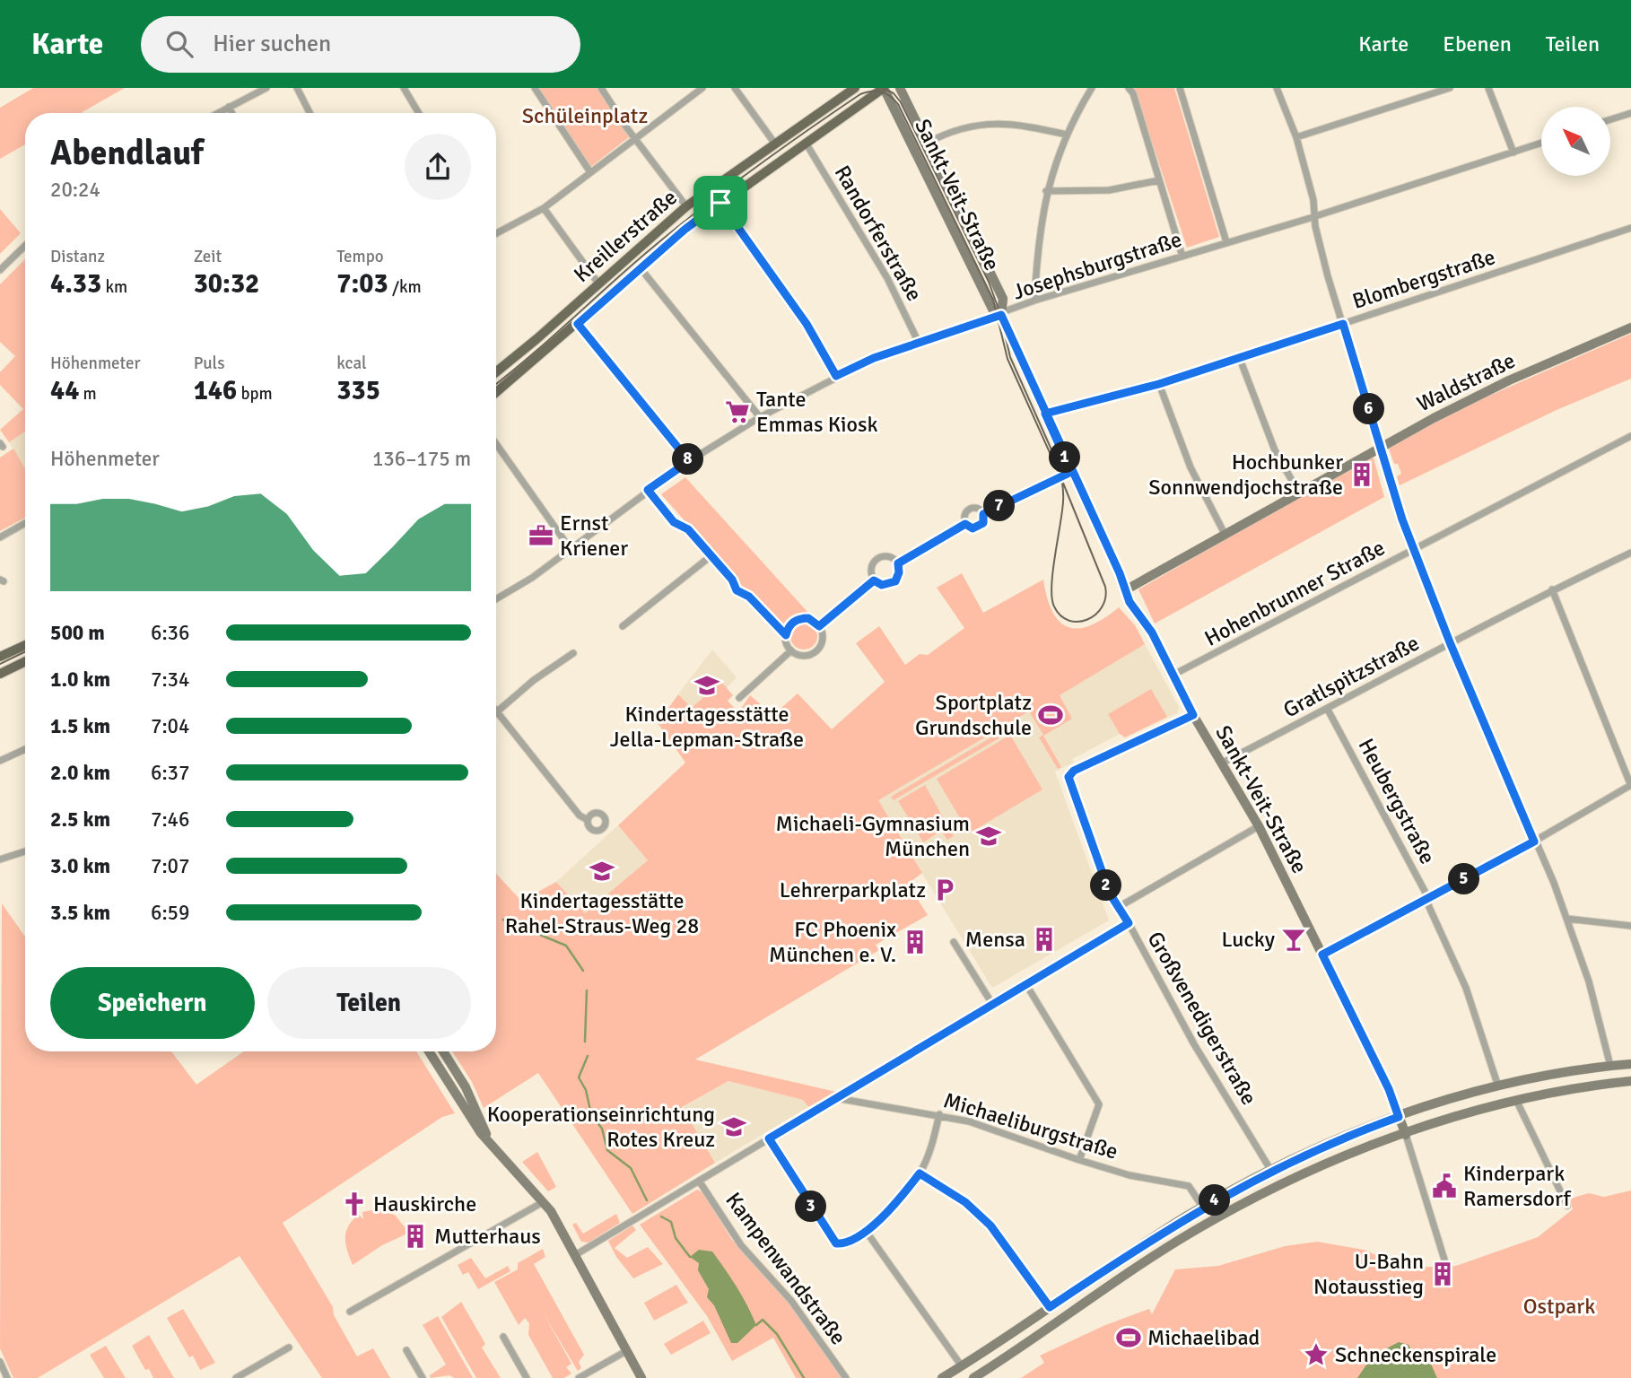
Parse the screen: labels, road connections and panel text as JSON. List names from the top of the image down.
{
  "streets": {
    "main road": ["Kreillerstraße"],
    "street": [
      "Sankt-Veit-Straße",
      "Randorferstraße",
      "Josephsburgstraße",
      "Blombergstraße",
      "Waldstraße",
      "Hohenbrunner Straße",
      "Gratlspitzstraße",
      "Heubergstraße",
      "Großvenedigerstraße",
      "Michaeliburgstraße",
      "Kampenwandstraße"
    ]
  },
  "crossings": [
    ["Sankt-Veit-Straße", "Kreillerstraße"],
    ["Sankt-Veit-Straße", "Josephsburgstraße"],
    ["Sankt-Veit-Straße", "Blombergstraße"],
    ["Sankt-Veit-Straße", "Waldstraße"],
    ["Sankt-Veit-Straße", "Hohenbrunner Straße"],
    ["Sankt-Veit-Straße", "Gratlspitzstraße"],
    ["Sankt-Veit-Straße", "Großvenedigerstraße"],
    ["Randorferstraße", "Kreillerstraße"],
    ["Randorferstraße", "Josephsburgstraße"],
    ["Gratlspitzstraße", "Heubergstraße"]
  ],
  "parks": ["Schüleinplatz", "Ostpark"],
  "places": {
    "supermarket": ["Tante Emmas Kiosk"],
    "building": [
      "Hochbunker Sonnwendjochstraße",
      "Mensa",
      "FC Phoenix München e. V.",
      "Mutterhaus",
      "U-Bahn Notausstieg"
    ],
    "office": ["Ernst Kriener"],
    "school or university": [
      "Kindertagesstätte Jella-Lepman-Straße",
      "Michaeli-Gymnasium München",
      "Kindertagesstätte Rahel-Straus-Weg 28",
      "Kooperationseinrichtung Rotes Kreuz"
    ],
    "sports": ["Sportplatz Grundschule", "Michaelibad"],
    "parking": ["Lehrerparkplatz"],
    "bar": ["Lucky"],
    "public building": ["Kinderpark Ramersdorf"],
    "church": ["Hauskirche"],
    "place": ["Schneckenspirale"]
  },
  "north": "top left",
  "page": {
    "header": "Karte",
    "search": "Hier suchen",
    "nav": ["Karte", "Ebenen", "Teilen"],
    "heading": ["Abendlauf", "20:24"],
    "stats": [
      ["Distanz", "4.33 km"],
      ["Zeit", "30:32"],
      ["Tempo", "7:03 /km"],
      ["Höhenmeter", "44 m"],
      ["Puls", "146 bpm"],
      ["kcal", "335"]
    ],
    "pins": [
      "6",
      "1",
      "8",
      "7",
      "5",
      "2",
      "4",
      "3"
    ],
    "chart": ["Höhenmeter", "136–175 m"],
    "list": [
      {
        "name": "500 m",
        "note": "6:36"
      },
      {
        "name": "1.0 km",
        "note": "7:34"
      },
      {
        "name": "1.5 km",
        "note": "7:04"
      },
      {
        "name": "2.0 km",
        "note": "6:37"
      },
      {
        "name": "2.5 km",
        "note": "7:46"
      },
      {
        "name": "3.0 km",
        "note": "7:07"
      },
      {
        "name": "3.5 km",
        "note": "6:59"
      }
    ],
    "buttons": ["Speichern", "Teilen"]
  }
}
